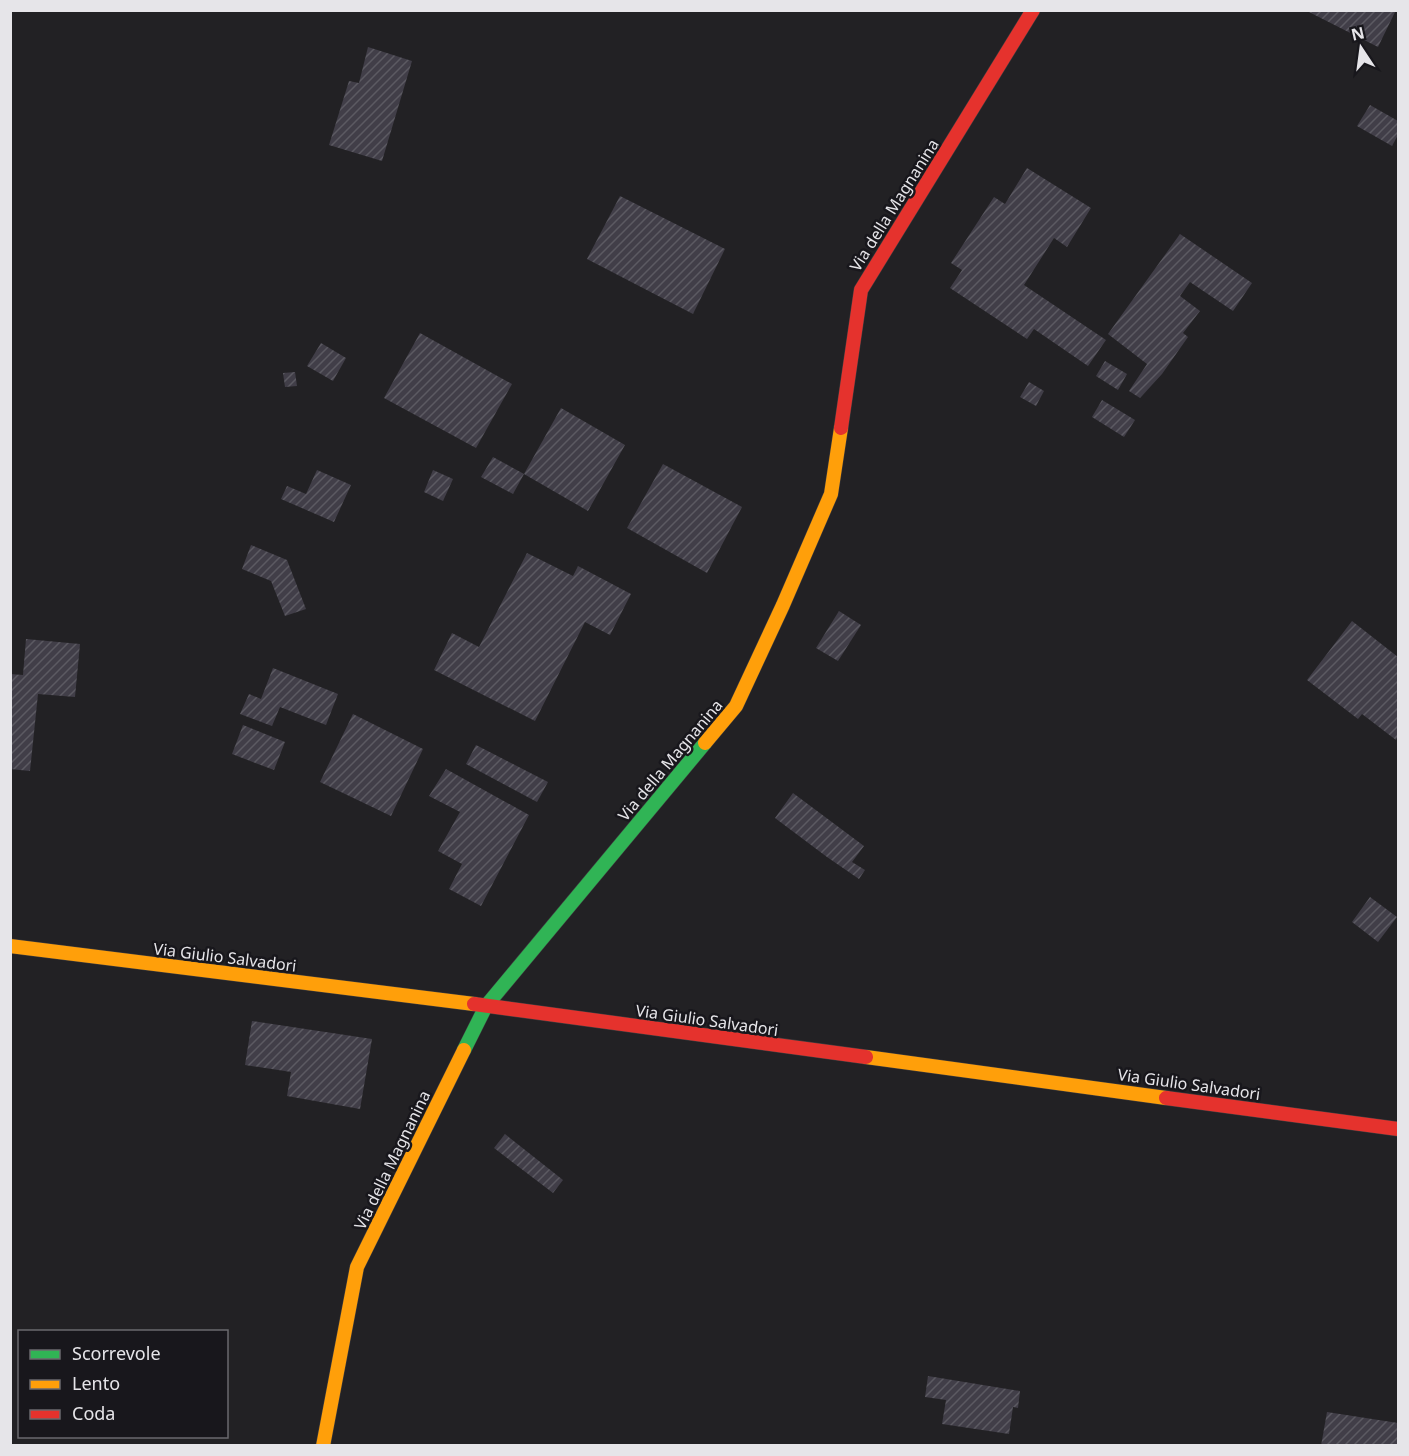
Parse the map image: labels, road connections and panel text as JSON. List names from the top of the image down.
{
  "streets": {
    "street": ["Via della Magnanina", "Via Giulio Salvadori"]
  },
  "crossings": [
    ["Via della Magnanina", "Via Giulio Salvadori"]
  ],
  "legend": ["Scorrevole", "Lento", "Coda"],
  "north": "top"
}
